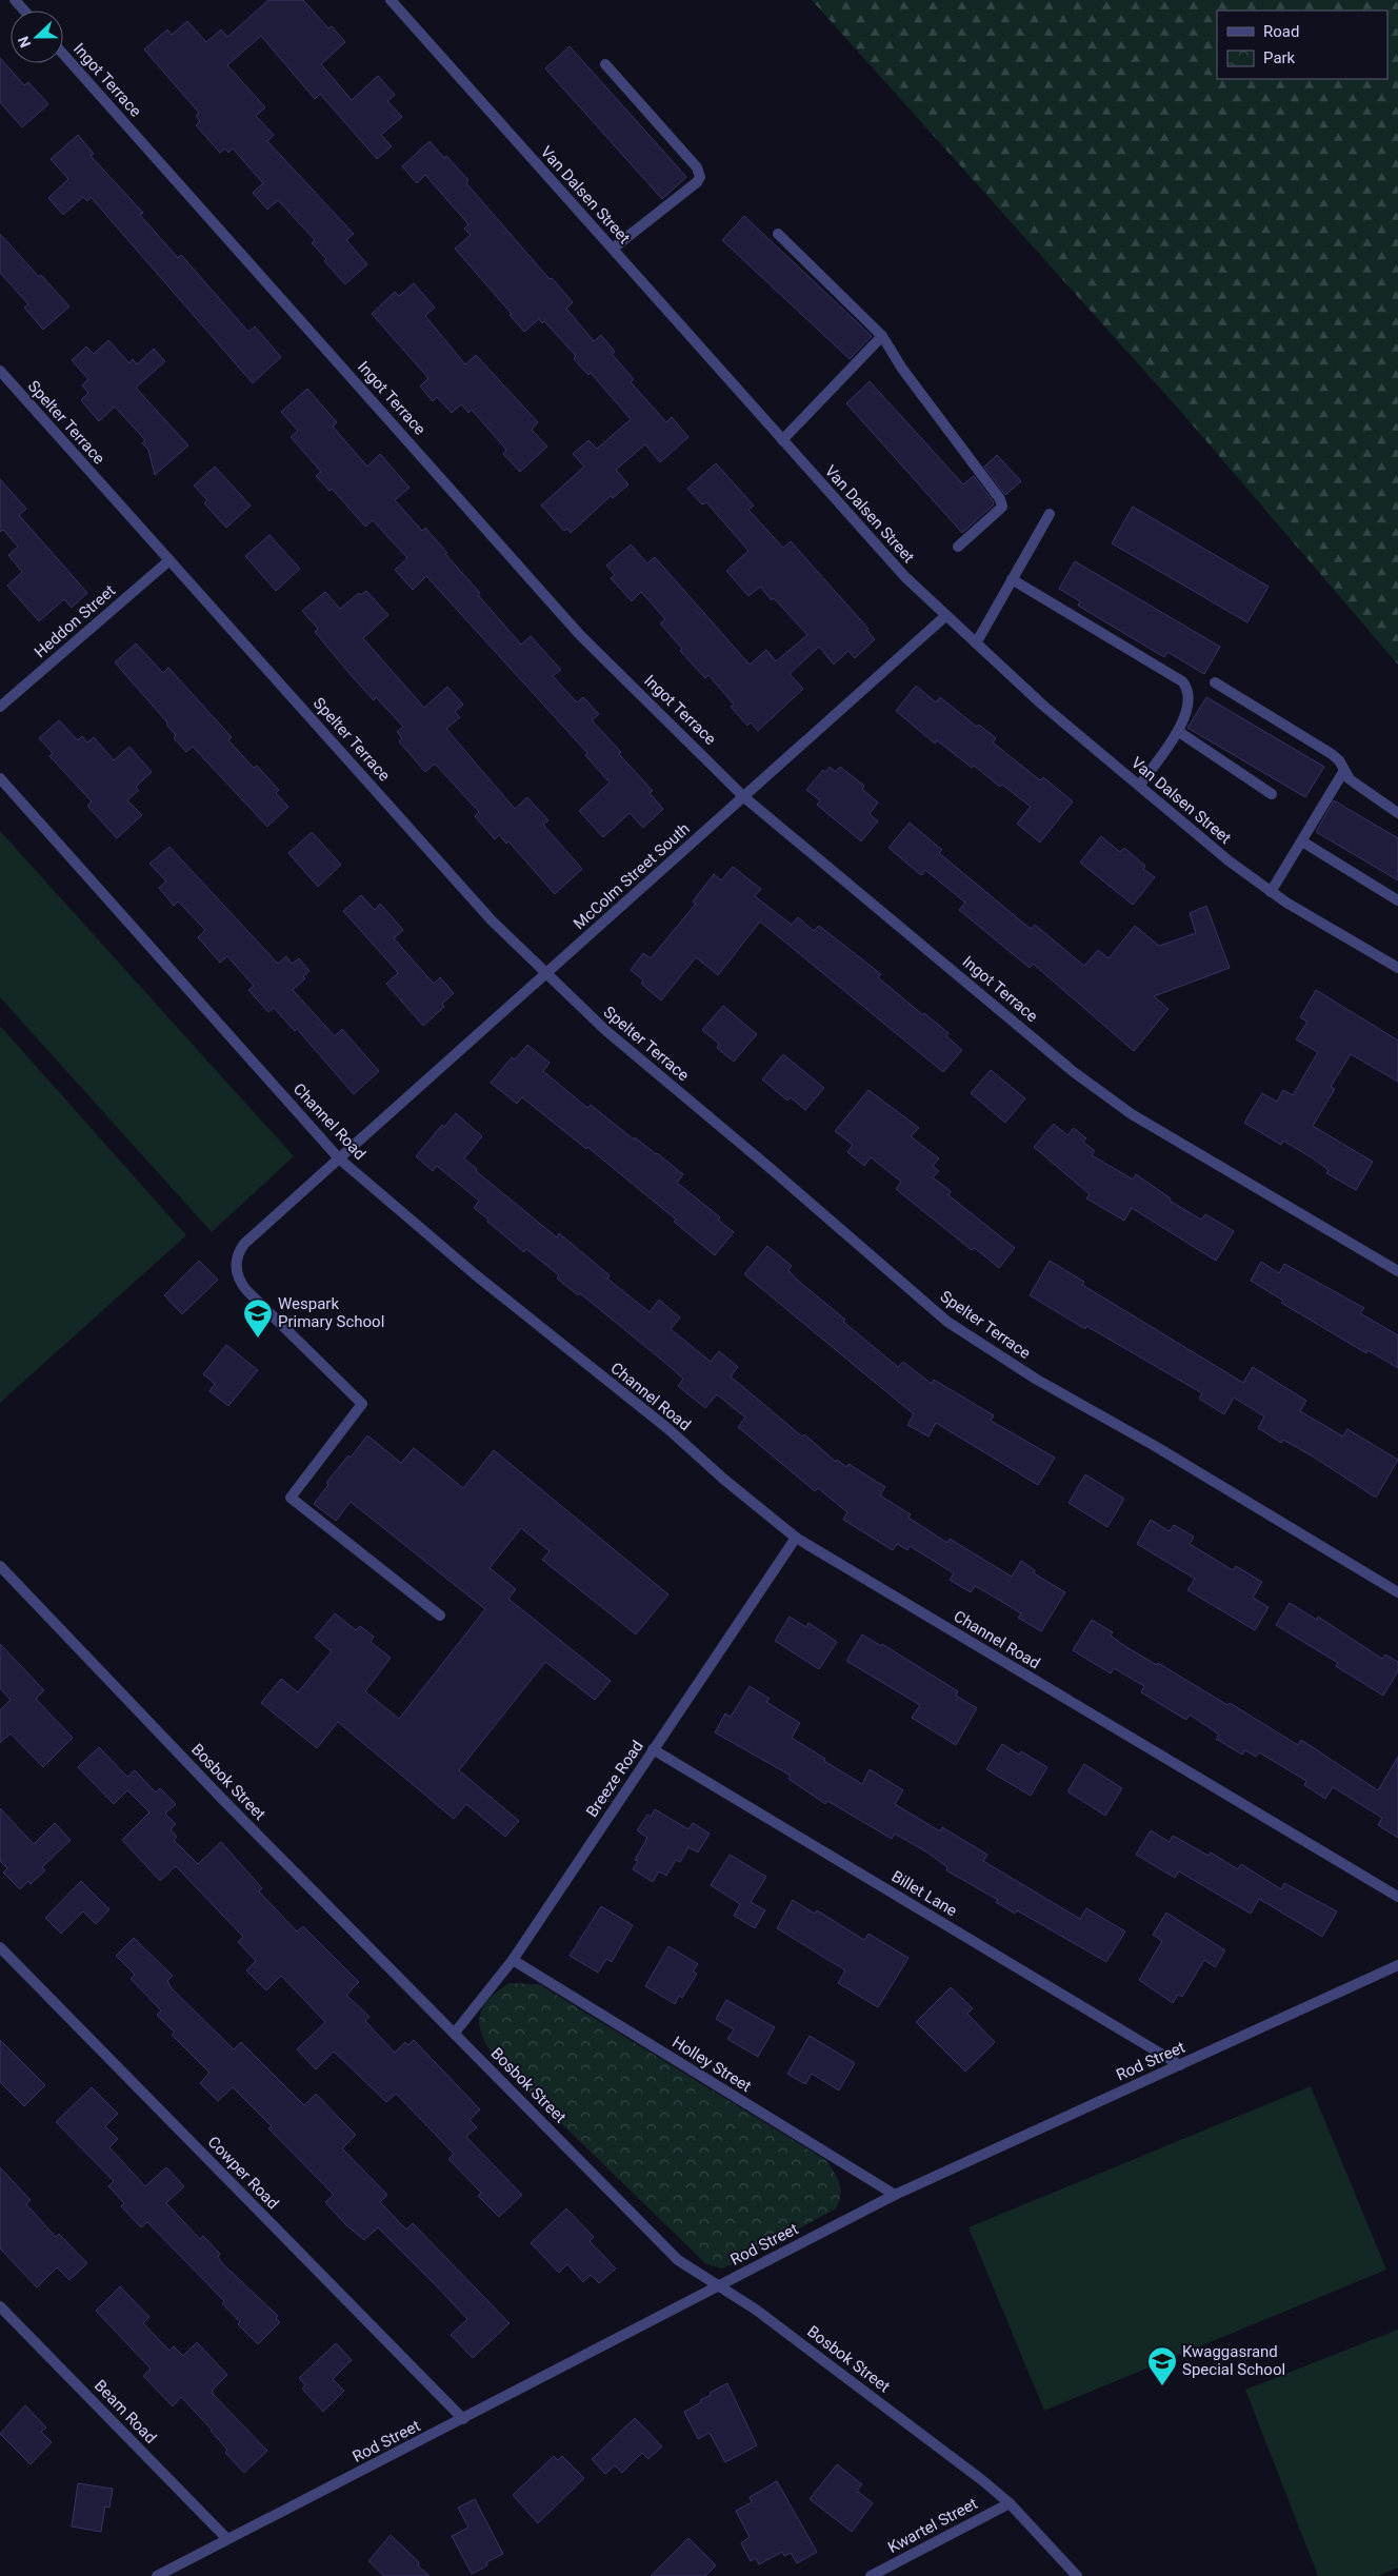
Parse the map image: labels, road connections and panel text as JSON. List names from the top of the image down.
{
  "streets": {
    "street": [
      "Ingot Terrace",
      "Van Dalsen Street",
      "Spelter Terrace",
      "Heddon Street",
      "McColm Street South",
      "Channel Road",
      "Breeze Road",
      "Bosbok Street",
      "Billet Lane",
      "Rod Street",
      "Holley Street",
      "Cowper Road",
      "Beam Road",
      "Kwartel Street"
    ]
  },
  "crossings": [
    ["Ingot Terrace", "McColm Street South"],
    ["Van Dalsen Street", "McColm Street South"],
    ["Spelter Terrace", "Heddon Street"],
    ["Spelter Terrace", "McColm Street South"],
    ["McColm Street South", "Channel Road"],
    ["Channel Road", "Breeze Road"],
    ["Breeze Road", "Bosbok Street"],
    ["Breeze Road", "Billet Lane"],
    ["Breeze Road", "Holley Street"],
    ["Bosbok Street", "Rod Street"],
    ["Bosbok Street", "Kwartel Street"],
    ["Billet Lane", "Rod Street"],
    ["Rod Street", "Holley Street"],
    ["Rod Street", "Cowper Road"],
    ["Rod Street", "Beam Road"]
  ],
  "places": {
    "school or university": ["Wespark Primary School", "Kwaggasrand Special School"]
  },
  "legend": ["Road", "Park"],
  "north": "left"
}
